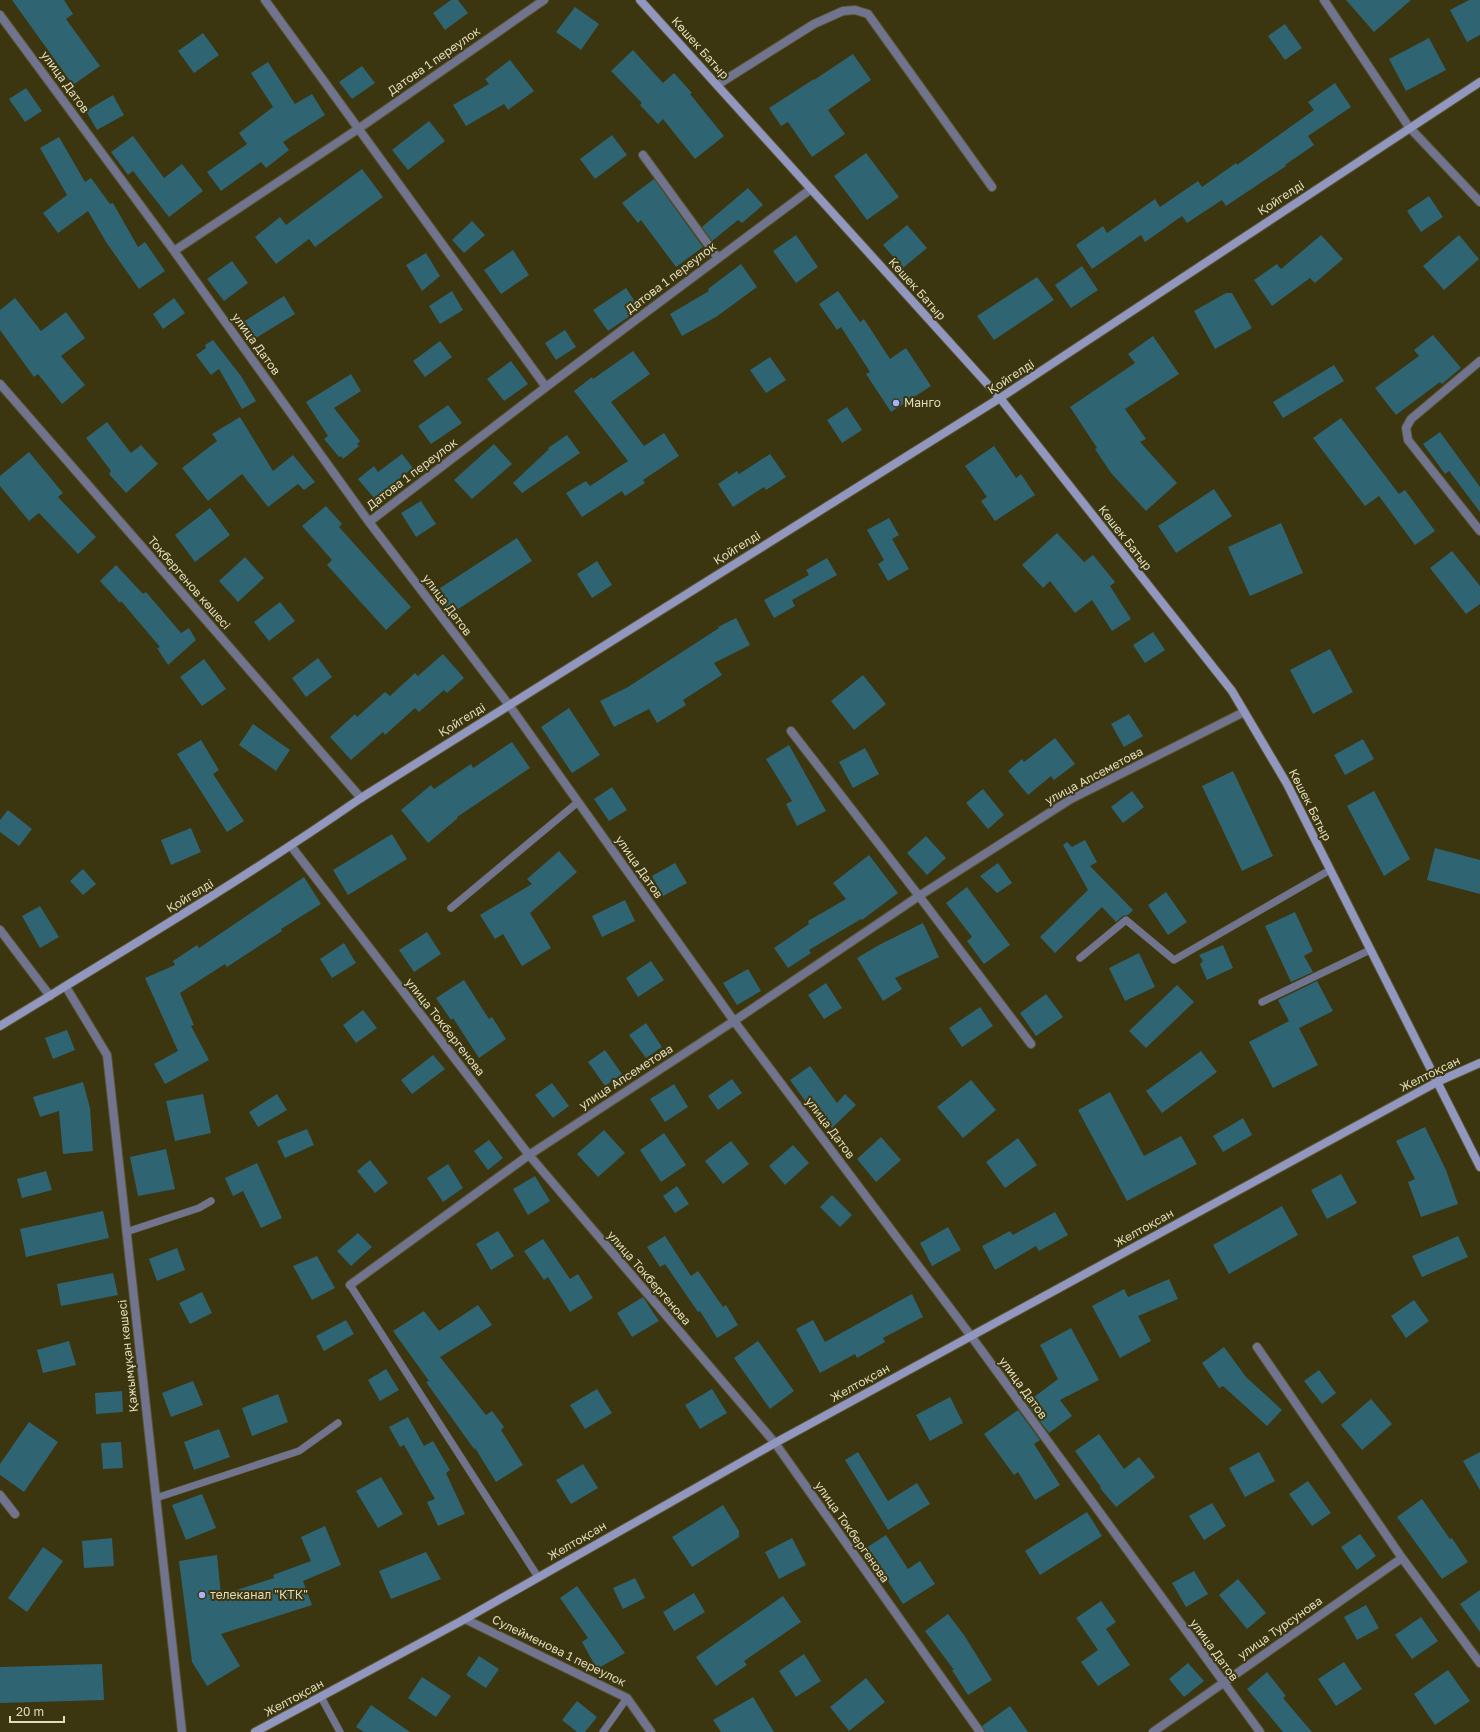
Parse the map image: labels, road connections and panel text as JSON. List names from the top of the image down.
{
  "streets": {
    "street": [
      "Көшек Батыр",
      "Датова 1 переулок",
      "улица Датов",
      "Қойгелді",
      "Тоқбергенов көшесі",
      "улица Апсеметова",
      "улица Токбергенова",
      "Желтоқсан",
      "Қажымұқан көшесі",
      "улица Турсунова",
      "Сулейменова 1 переулок"
    ]
  },
  "crossings": [
    ["Көшек Батыр", "Датова 1 переулок"],
    ["Көшек Батыр", "Қойгелді"],
    ["Көшек Батыр", "улица Апсеметова"],
    ["Көшек Батыр", "Желтоқсан"],
    ["Датова 1 переулок", "улица Датов"],
    ["улица Датов", "Қойгелді"],
    ["улица Датов", "улица Апсеметова"],
    ["улица Датов", "Желтоқсан"],
    ["улица Датов", "улица Турсунова"],
    ["Қойгелді", "Тоқбергенов көшесі"],
    ["Қойгелді", "улица Токбергенова"],
    ["Қойгелді", "Қажымұқан көшесі"],
    ["улица Апсеметова", "улица Токбергенова"],
    ["улица Токбергенова", "Желтоқсан"],
    ["Желтоқсан", "Сулейменова 1 переулок"]
  ],
  "places": ["Манго", "телеканал \"КТК\""],
  "scale_bar": "20 m"
}
